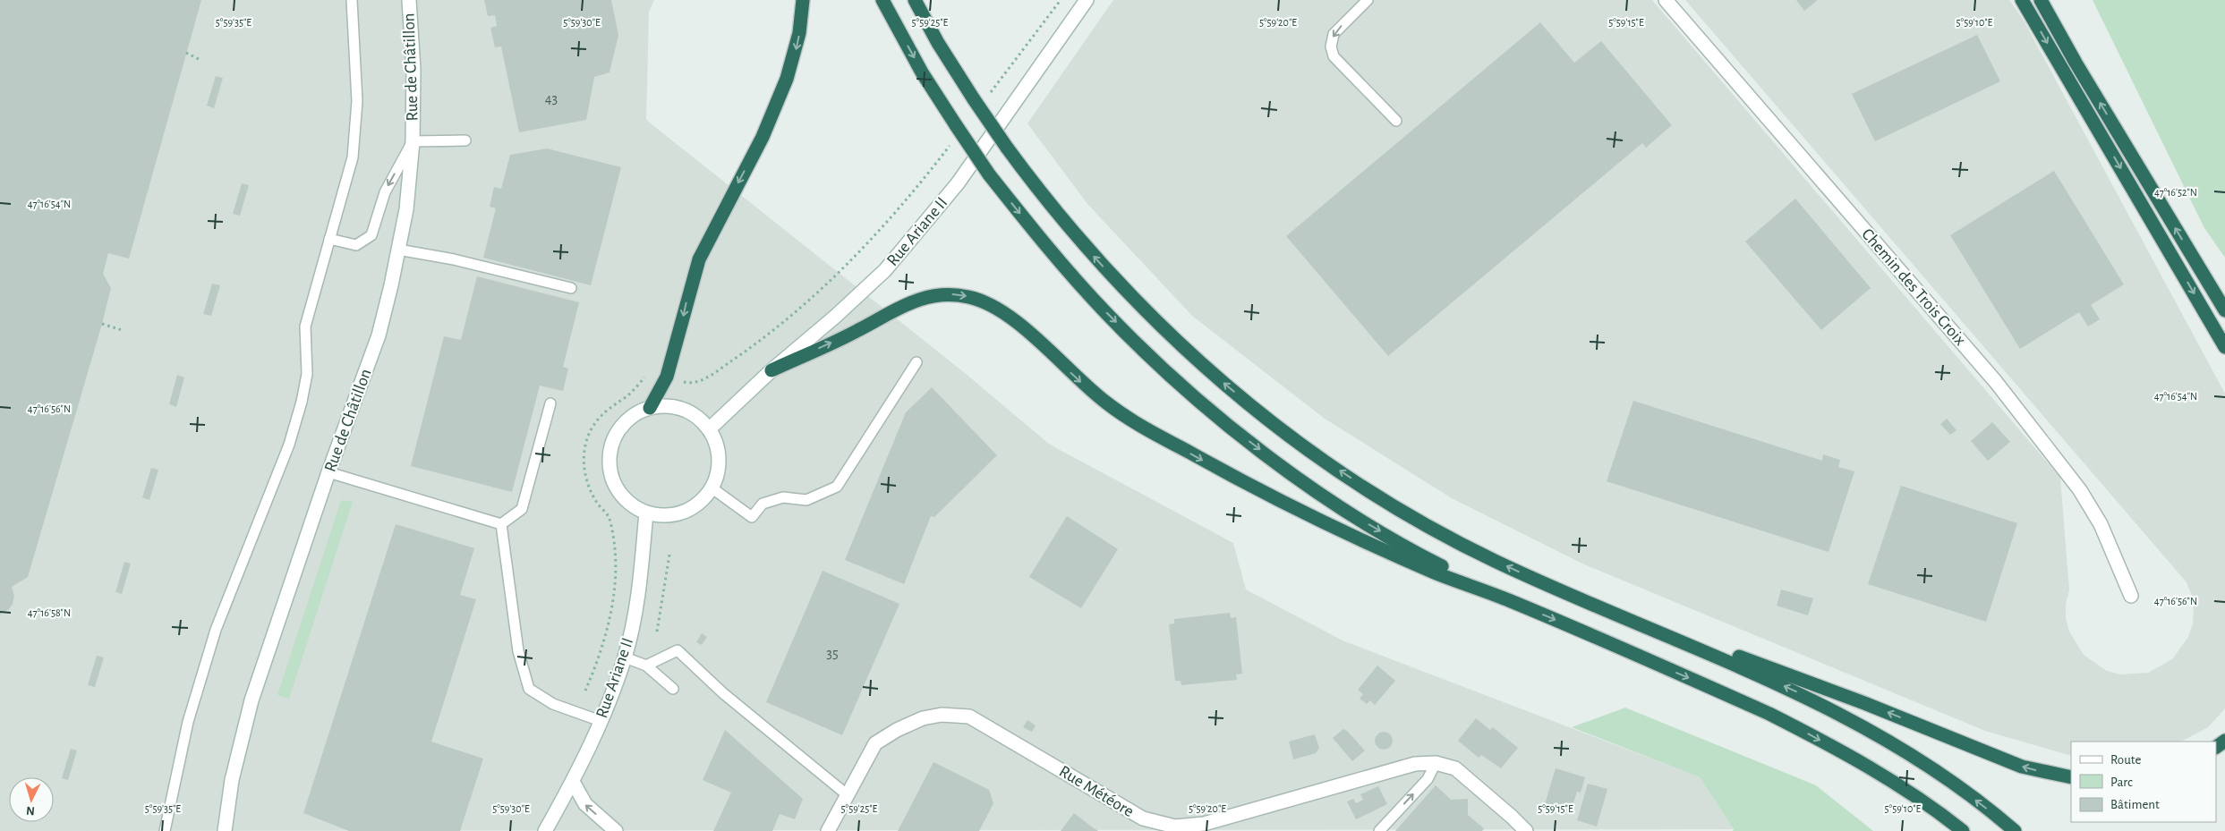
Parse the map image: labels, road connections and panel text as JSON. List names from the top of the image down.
{
  "streets": {
    "street": [
      "Rue de Châtillon",
      "Rue Ariane II",
      "Chemin des Trois Croix",
      "Rue Météore"
    ]
  },
  "house_numbers": ["43", "35"],
  "legend": ["Route", "Parc", "Bâtiment"],
  "north": "bottom",
  "coordinates": [
    "5°59'35\"E",
    "5°59'30\"E",
    "5°59'25\"E",
    "5°59'20\"E",
    "5°59'15\"E",
    "5°59'10\"E",
    "47°16'52\"N",
    "47°16'54\"N",
    "47°16'56\"N",
    "47°16'58\"N"
  ]
}
